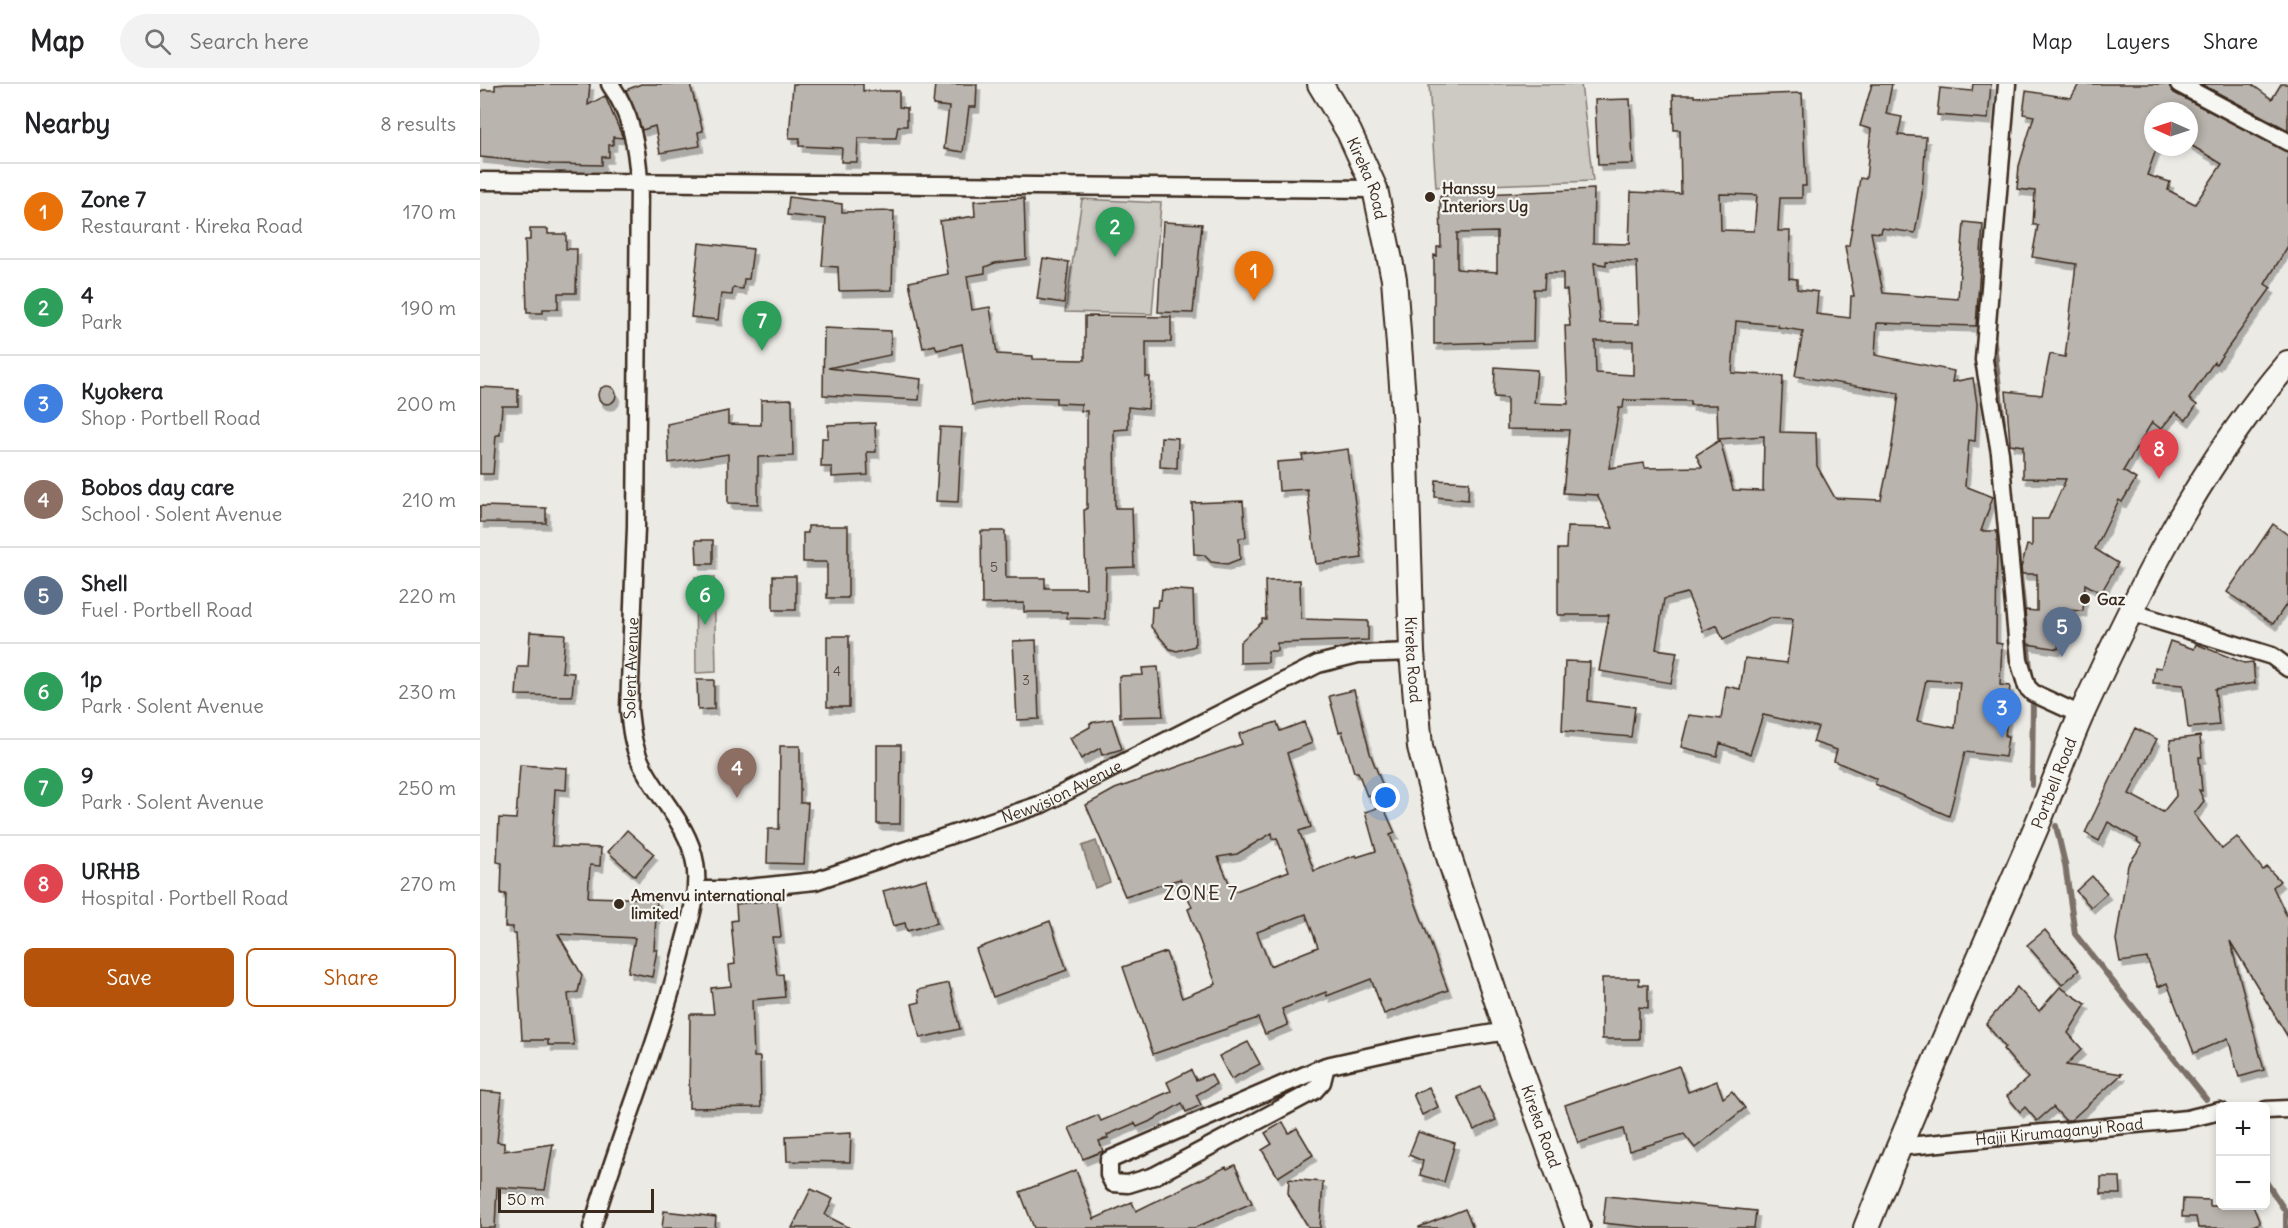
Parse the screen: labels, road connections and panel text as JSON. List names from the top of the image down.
{
  "streets": {
    "main road": ["Kireka Road", "Portbell Road"],
    "street": ["Solent Avenue", "Newvision Avenue", "Hajji Kirumaganyi Road"]
  },
  "crossings": [
    ["Kireka Road", "Newvision Avenue"],
    ["Solent Avenue", "Newvision Avenue"],
    ["Portbell Road", "Hajji Kirumaganyi Road"]
  ],
  "districts": ["ZONE 7"],
  "places": ["Hanssy Interiors Ug", "Gaz", "Amenvu international limited"],
  "house_numbers": ["5", "4", "3"],
  "scale_bar": "50 m",
  "north": "left",
  "page": {
    "header": "Map",
    "search": "Search here",
    "nav": ["Map", "Layers", "Share"],
    "heading": ["Nearby", "8 results"],
    "list": [
      {
        "mark": "1",
        "name": "Zone 7",
        "note": "Restaurant · Kireka Road",
        "value": "170 m"
      },
      {
        "mark": "2",
        "name": "4",
        "note": "Park",
        "value": "190 m"
      },
      {
        "mark": "3",
        "name": "Kyokera",
        "note": "Shop · Portbell Road",
        "value": "200 m"
      },
      {
        "mark": "4",
        "name": "Bobos day care",
        "note": "School · Solent Avenue",
        "value": "210 m"
      },
      {
        "mark": "5",
        "name": "Shell",
        "note": "Fuel · Portbell Road",
        "value": "220 m"
      },
      {
        "mark": "6",
        "name": "1p",
        "note": "Park · Solent Avenue",
        "value": "230 m"
      },
      {
        "mark": "7",
        "name": "9",
        "note": "Park · Solent Avenue",
        "value": "250 m"
      },
      {
        "mark": "8",
        "name": "URHB",
        "note": "Hospital · Portbell Road",
        "value": "270 m"
      }
    ],
    "pins": [
      "2",
      "1",
      "7",
      "8",
      "6",
      "5",
      "3",
      "4"
    ],
    "buttons": ["Save", "Share"],
    "map_buttons": ["+", "−"],
    "scale": "50 m"
  }
}
